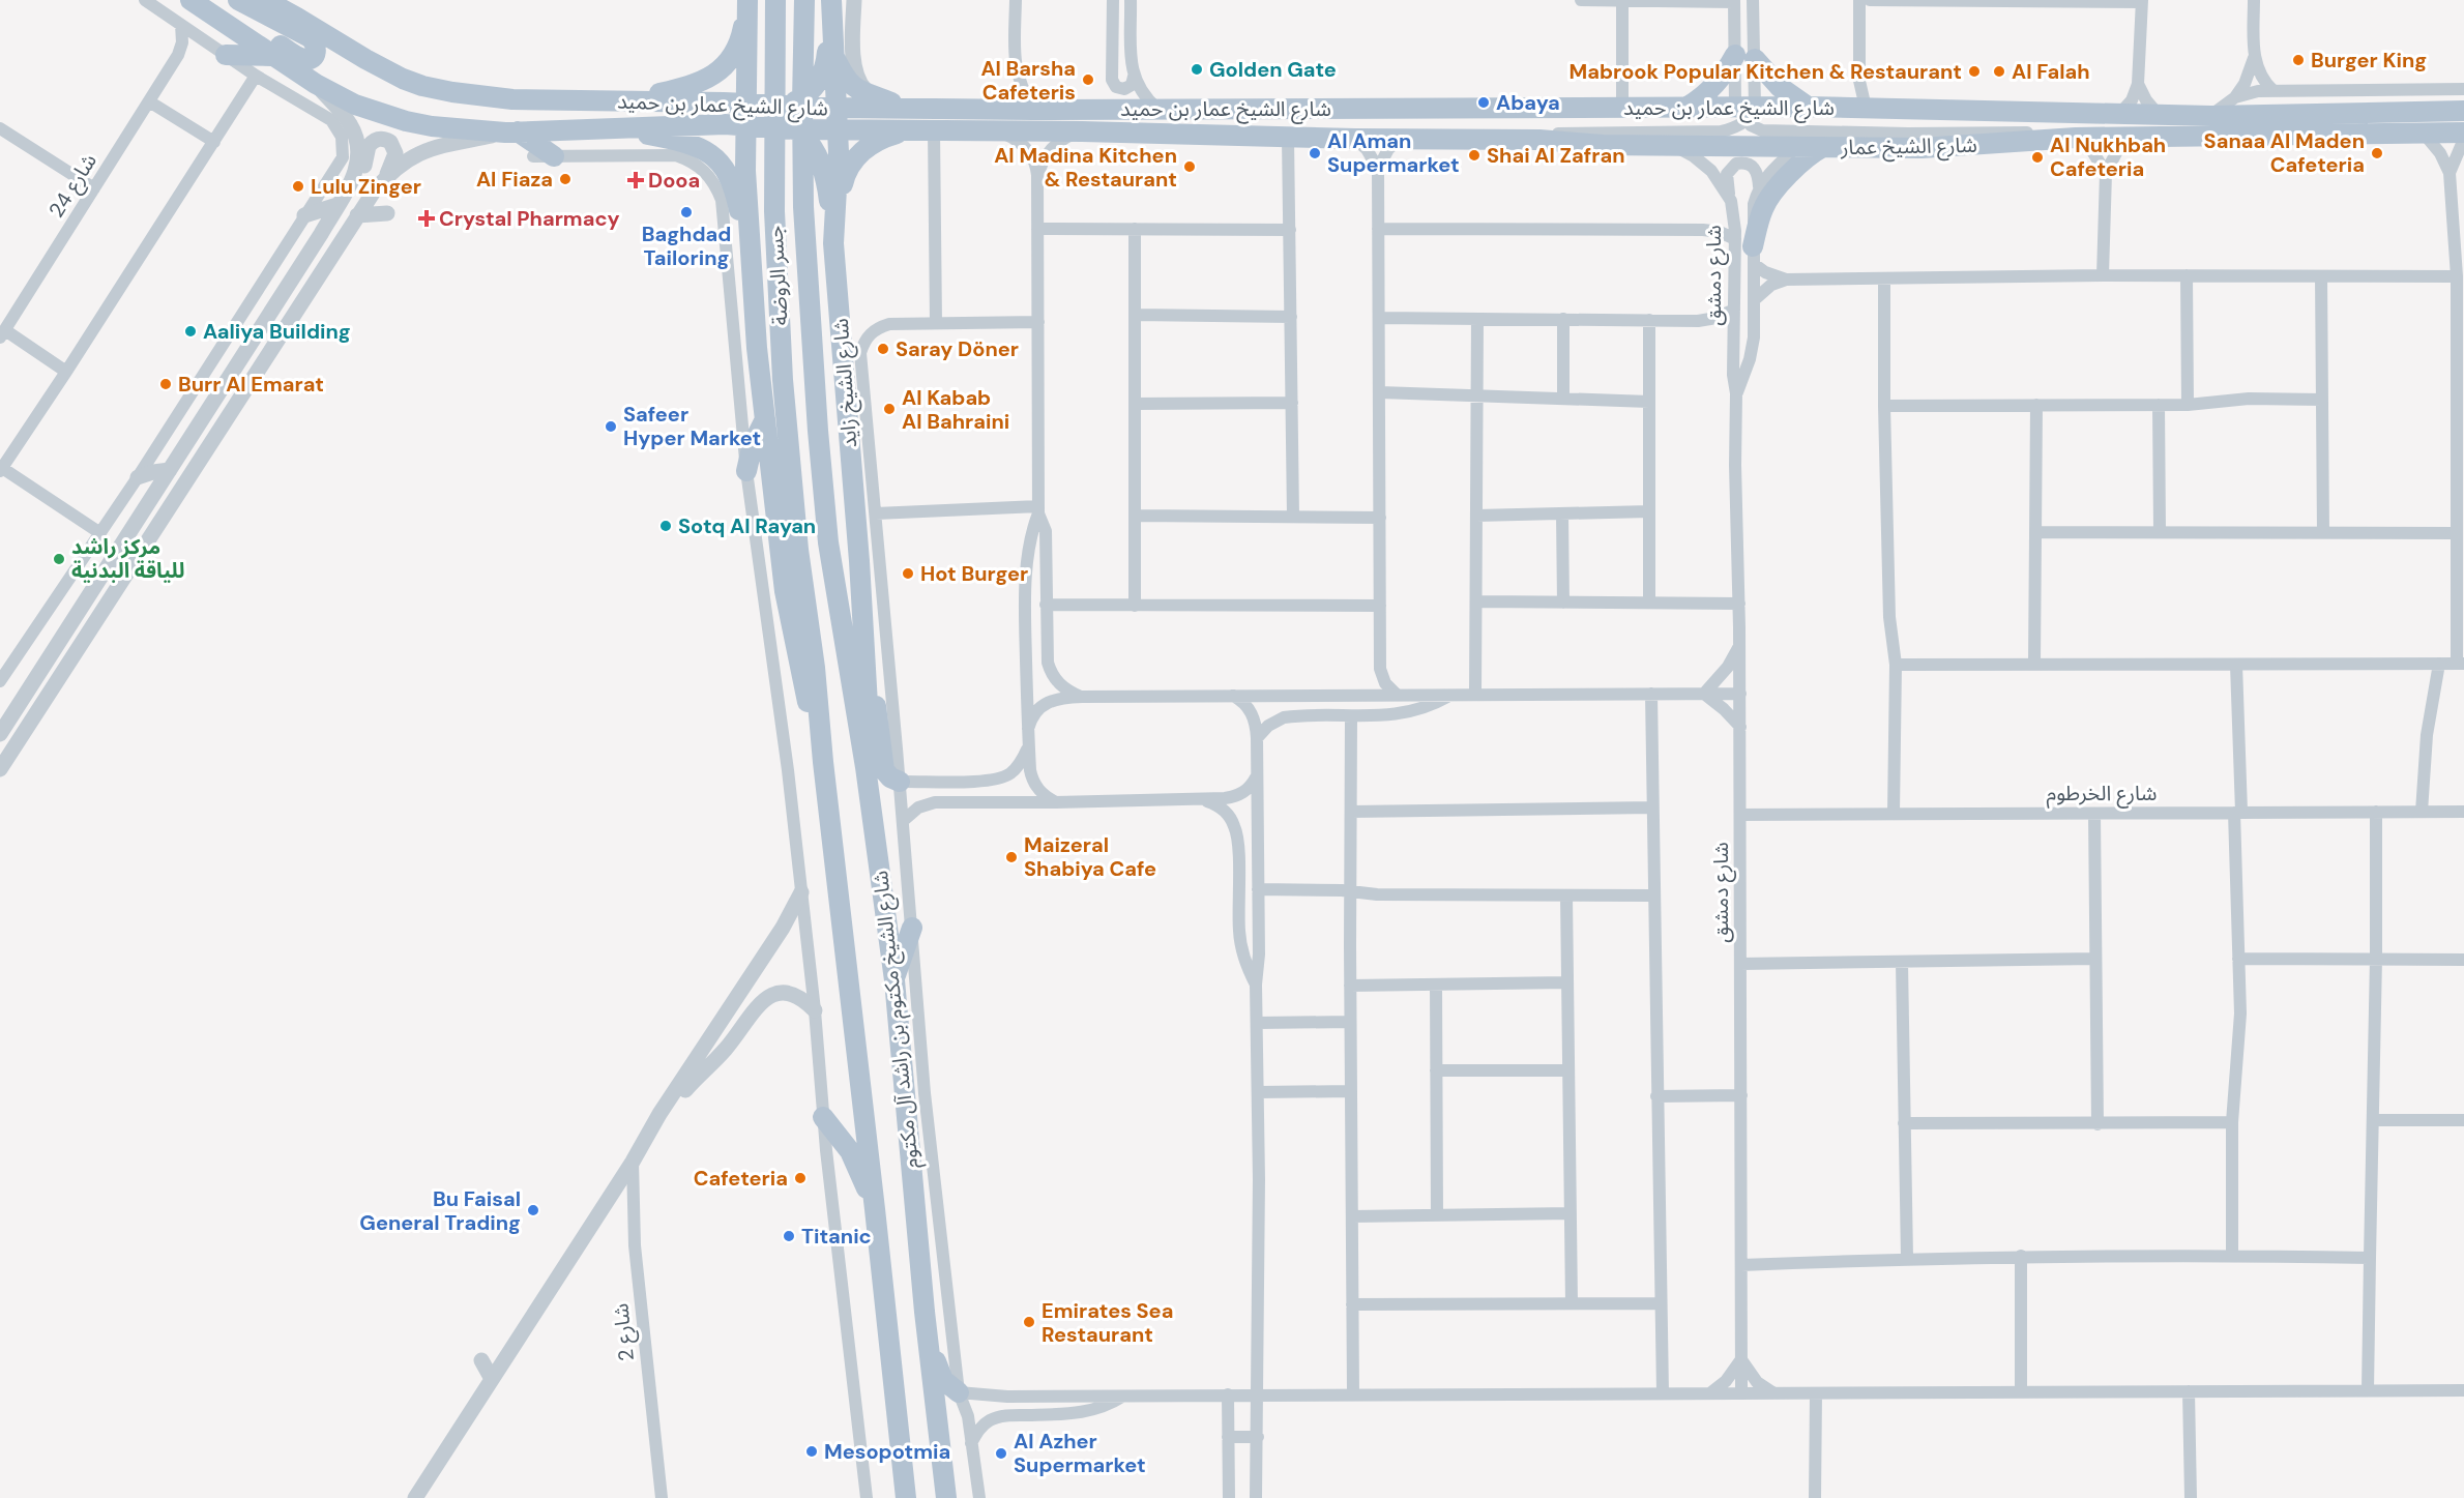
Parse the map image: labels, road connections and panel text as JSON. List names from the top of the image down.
{
  "streets": {
    "main road": [
      "شارع الشيخ عمار بن حميد",
      "شارع الشيخ عمار",
      "جسر الروضة",
      "شارع الشيخ زايد",
      "شارع الشيخ مكتوم بن راشد آل مكتوم"
    ],
    "street": [
      "شارع 24",
      "شارع دمشق",
      "شارع الخرطوم",
      "شارع 2"
    ]
  },
  "crossings": [
    ["شارع الشيخ عمار بن حميد", "شارع الشيخ عمار"],
    ["شارع الشيخ عمار بن حميد", "شارع الشيخ زايد"],
    ["شارع الشيخ عمار", "شارع دمشق"],
    ["جسر الروضة", "شارع الشيخ مكتوم بن راشد آل مكتوم"],
    ["شارع دمشق", "شارع الخرطوم"],
    ["شارع الشيخ زايد", "شارع الشيخ مكتوم بن راشد آل مكتوم"]
  ],
  "places": {
    "other": [
      "Burger King",
      "Golden Gate",
      "Mabrook Popular Kitchen & Restaurant",
      "Al Falah",
      "Al Barsha Cafeteris",
      "Abaya",
      "Al Aman Supermarket",
      "Sanaa Al Maden Cafeteria",
      "Shai Al Zafran",
      "Al Nukhbah Cafeteria",
      "Al Madina Kitchen & Restaurant",
      "Al Fiaza",
      "Lulu Zinger",
      "Baghdad Tailoring",
      "Aaliya Building",
      "Saray Döner",
      "Burr Al Emarat",
      "Al Kabab Al Bahraini",
      "Safeer Hyper Market",
      "Sotq Al Rayan",
      "مركز راشد للياقة البدنية",
      "Hot Burger",
      "Maizeral Shabiya Cafe",
      "Cafeteria",
      "Bu Faisal General Trading",
      "Titanic",
      "Emirates Sea Restaurant",
      "Mesopotmia",
      "Al Azher Supermarket"
    ],
    "health": ["Dooa", "Crystal Pharmacy"]
  }
}
